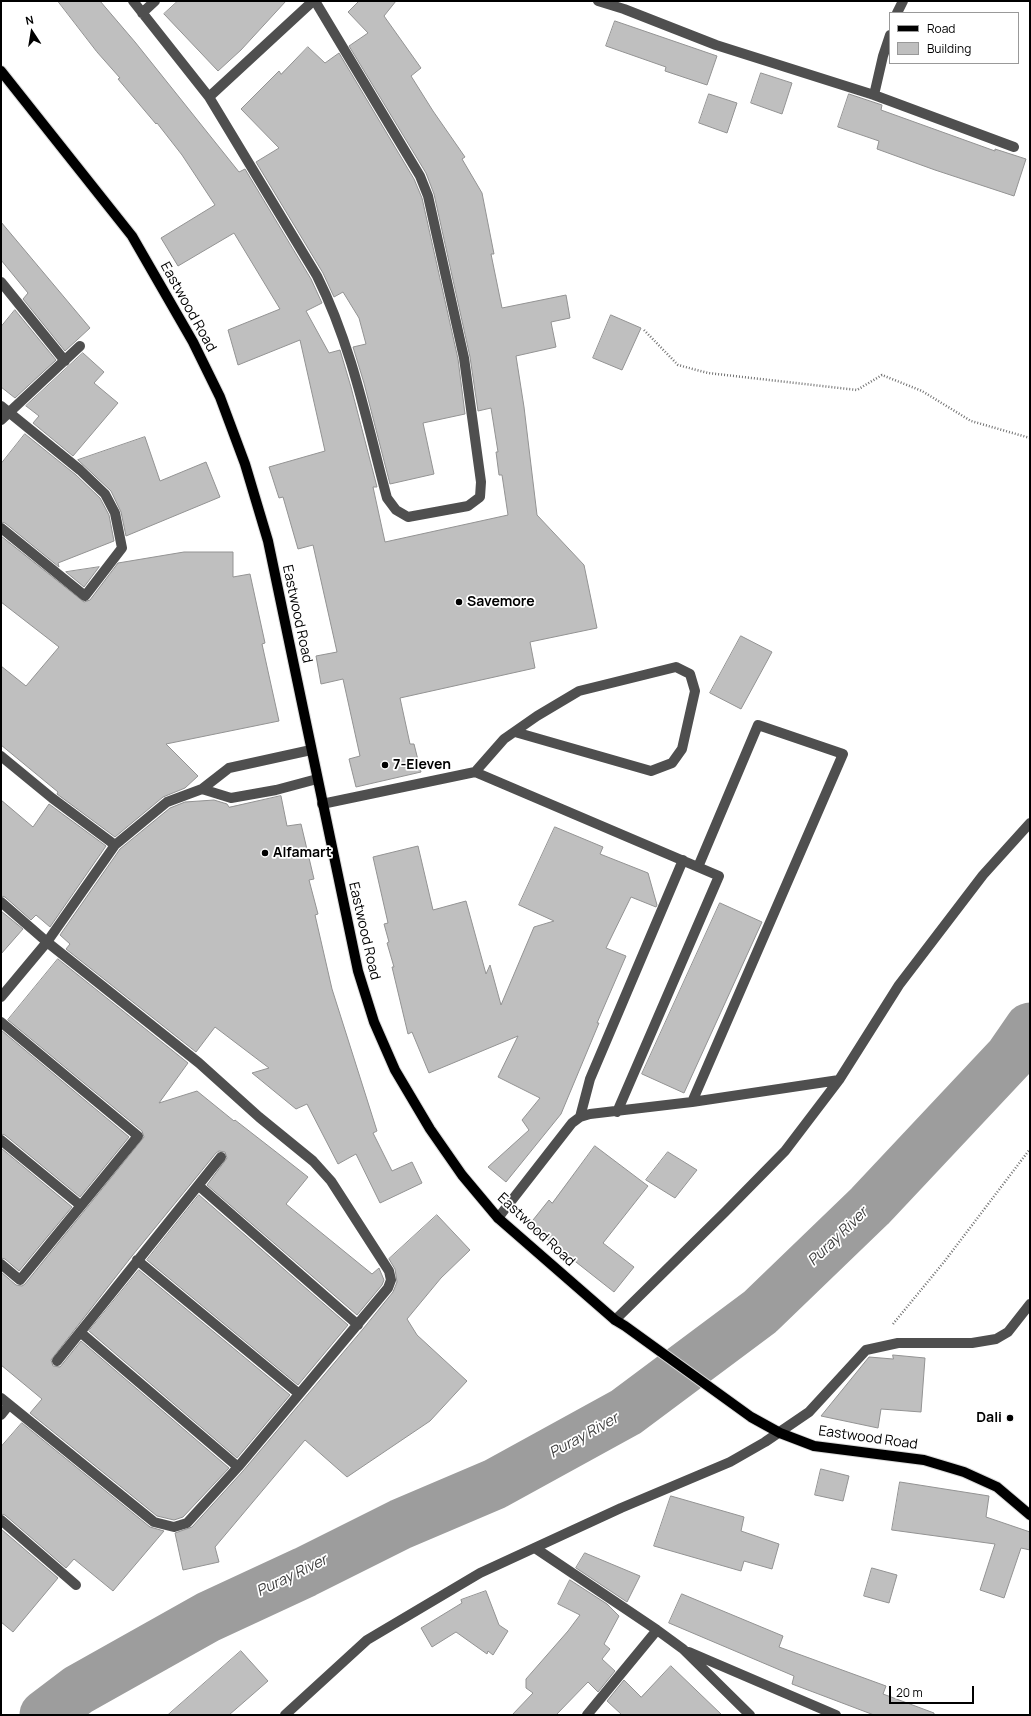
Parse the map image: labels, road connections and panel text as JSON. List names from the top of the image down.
{
  "streets": {
    "main road": ["Eastwood Road"]
  },
  "water": ["Puray River"],
  "places": [
    "Savemore",
    "7-Eleven",
    "Alfamart",
    "Dali"
  ],
  "legend": ["Road", "Building"],
  "scale_bar": "20 m",
  "north": "top"
}
